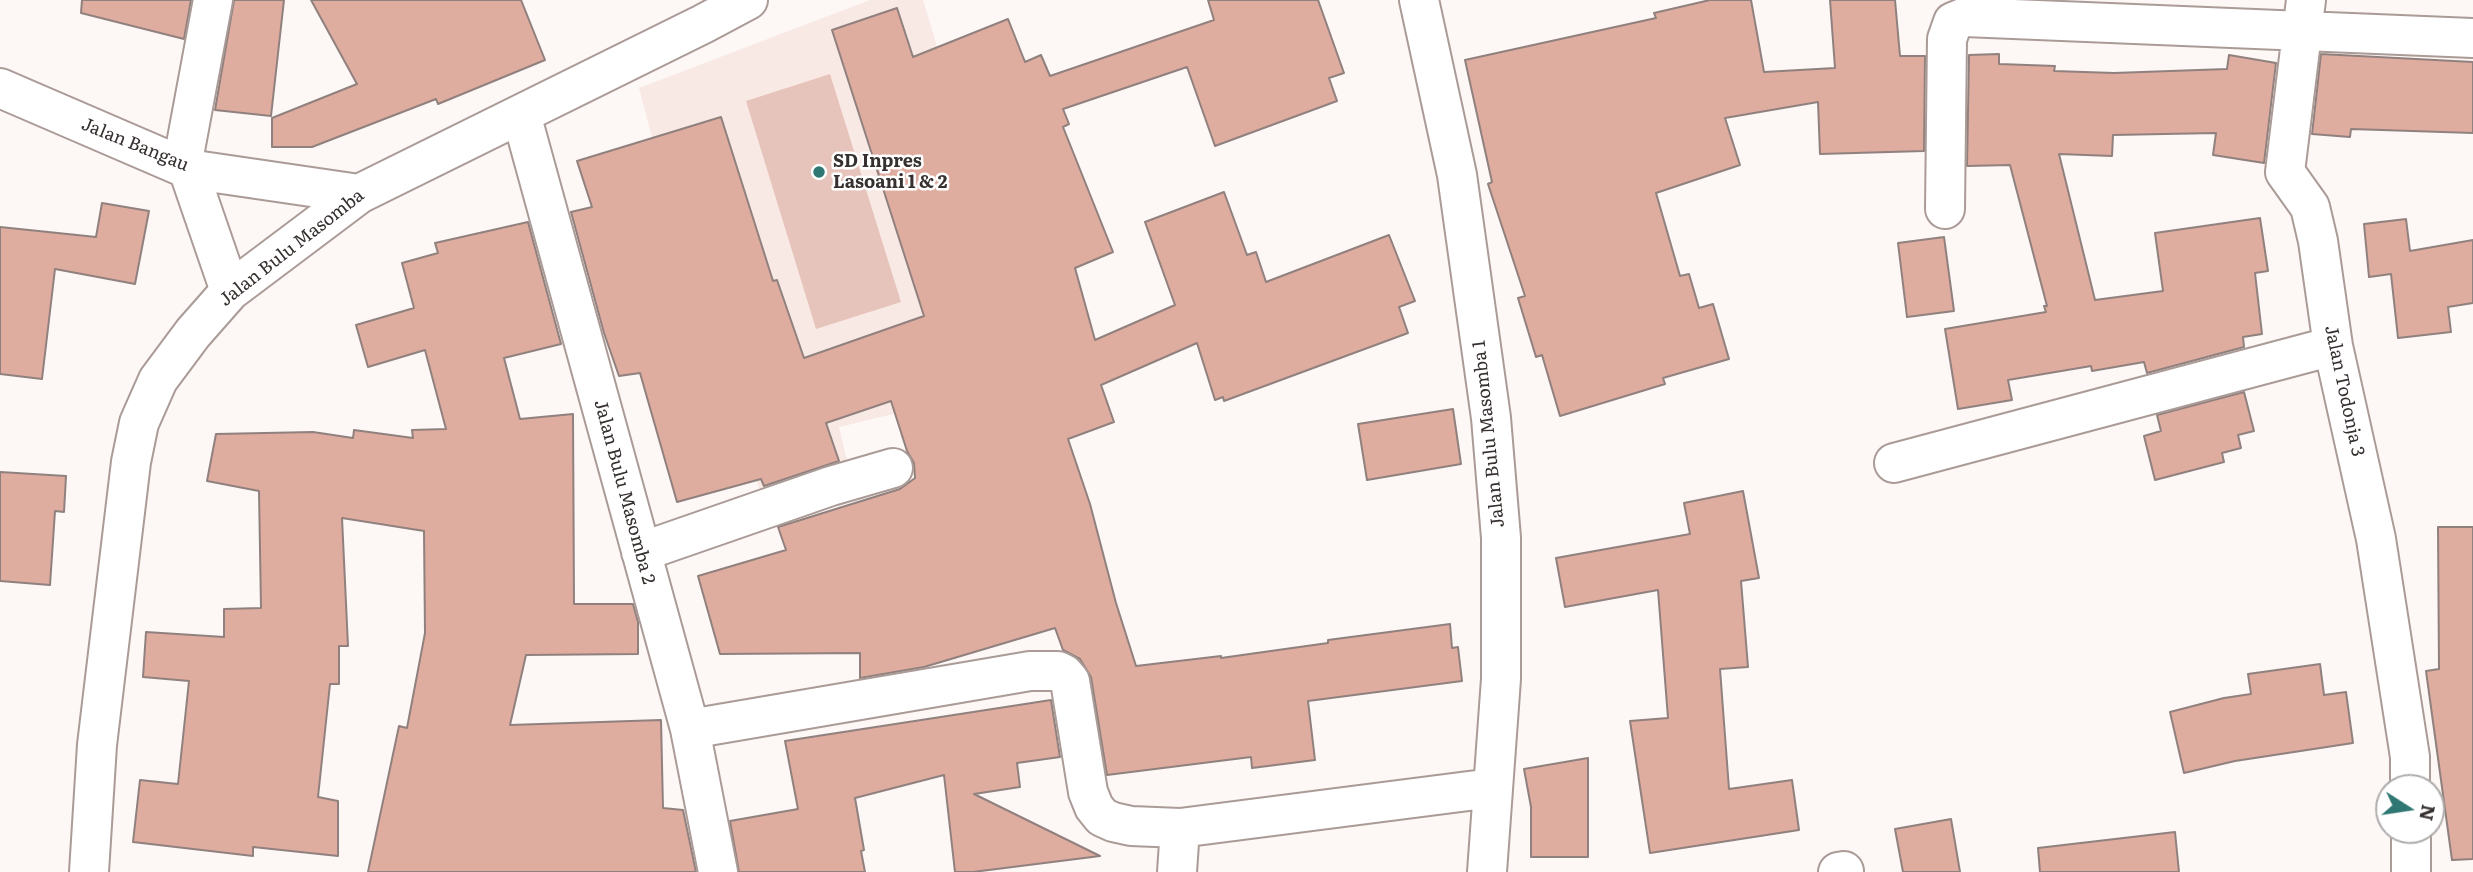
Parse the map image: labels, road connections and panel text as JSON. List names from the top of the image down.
{
  "streets": {
    "street": [
      "Jalan Bangau",
      "Jalan Bulu Masomba",
      "Jalan Todonja 3",
      "Jalan Bulu Masomba 1",
      "Jalan Bulu Masomba 2"
    ]
  },
  "crossings": [
    ["Jalan Bangau", "Jalan Bulu Masomba"],
    ["Jalan Bulu Masomba", "Jalan Bulu Masomba 2"]
  ],
  "places": ["SD Inpres Lasoani 1 & 2"],
  "north": "right"
}
